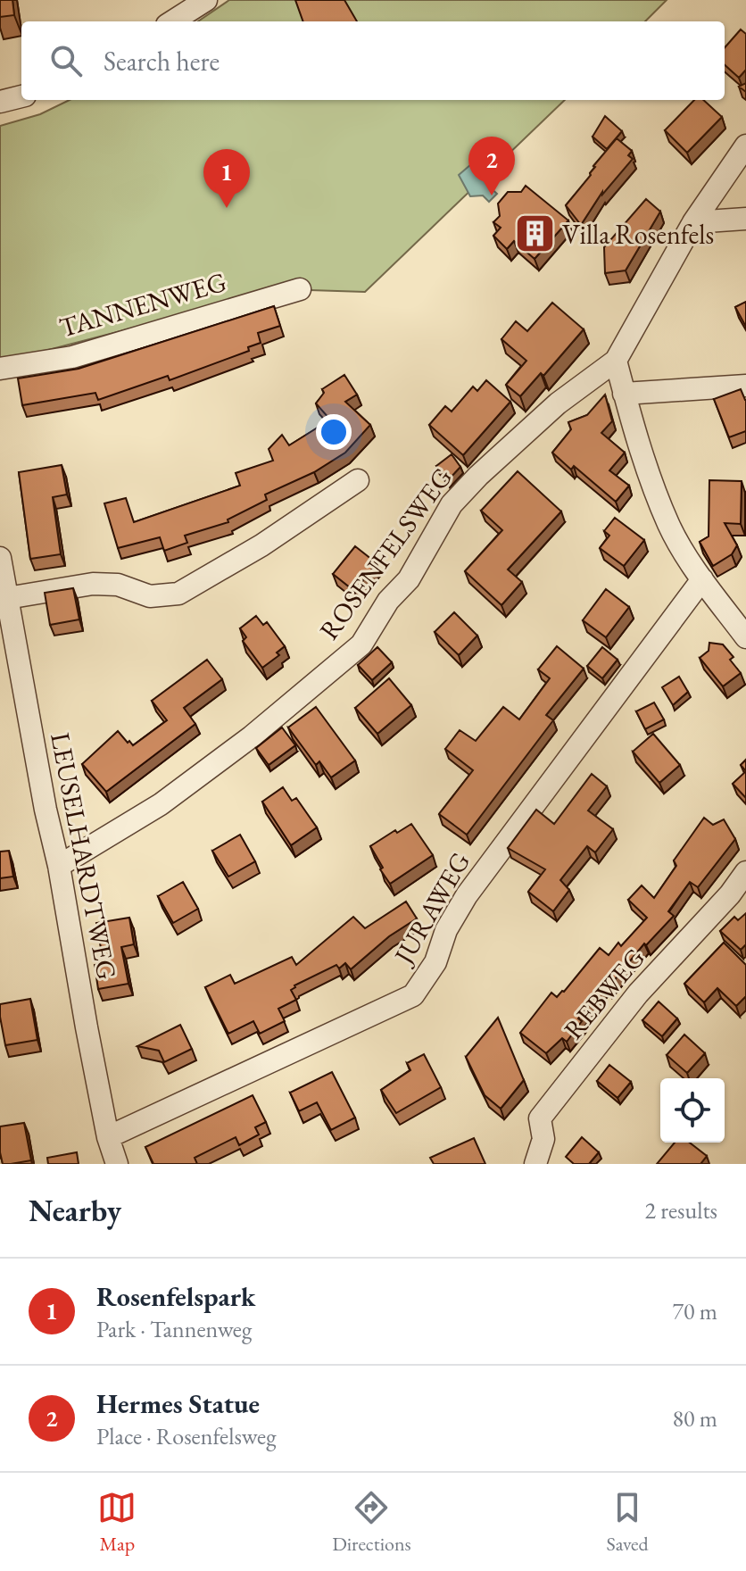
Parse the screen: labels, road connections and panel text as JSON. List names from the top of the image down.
{
  "streets": {
    "street": [
      "TANNENWEG",
      "ROSENFELSWEG",
      "LEUSELHARDTWEG",
      "JURAWEG",
      "REBWEG"
    ]
  },
  "crossings": [
    ["ROSENFELSWEG", "LEUSELHARDTWEG"],
    ["LEUSELHARDTWEG", "JURAWEG"]
  ],
  "places": {
    "building": ["Villa Rosenfels"]
  },
  "page": {
    "search": "Search here",
    "pins": ["2", "1"],
    "heading": ["Nearby", "2 results"],
    "list": [
      {
        "mark": "1",
        "name": "Rosenfelspark",
        "note": "Park · Tannenweg",
        "value": "70 m"
      },
      {
        "mark": "2",
        "name": "Hermes Statue",
        "note": "Place · Rosenfelsweg",
        "value": "80 m"
      }
    ],
    "nav": ["Map", "Directions", "Saved"]
  }
}
